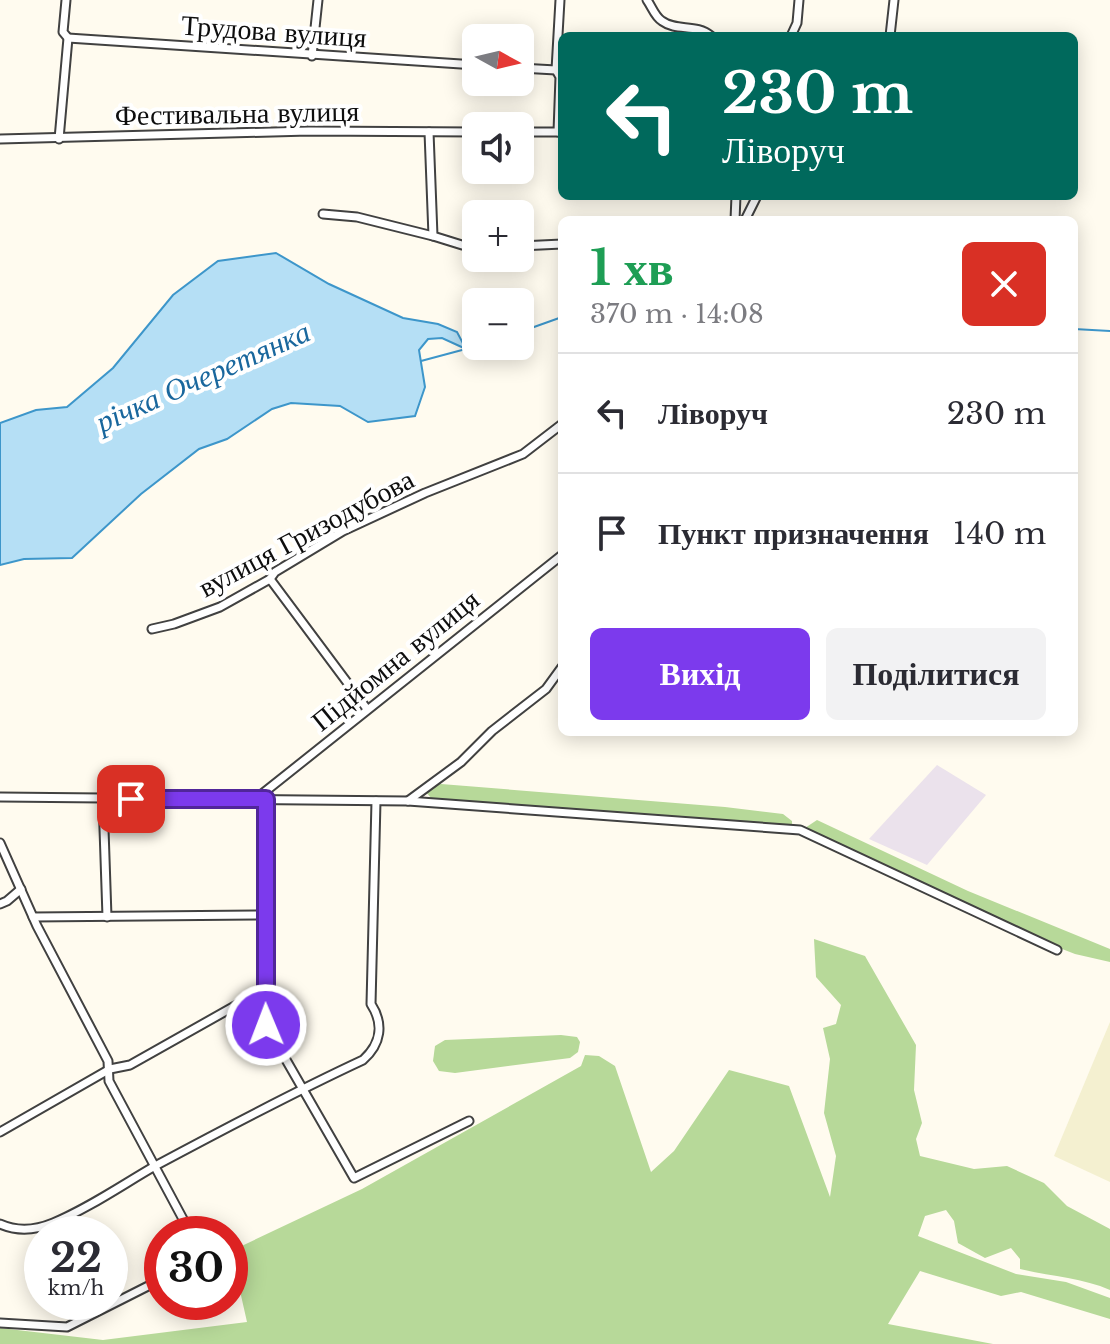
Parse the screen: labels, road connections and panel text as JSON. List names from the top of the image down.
{
  "streets": {
    "street": [
      "Трудова вулиця",
      "Фестивальна вулиця",
      "вулиця Гризодубова",
      "Підйомна вулиця"
    ]
  },
  "water": ["річка Очеретянка"],
  "north": "right",
  "page": {
    "map_buttons": ["+", "−"],
    "turn": ["230 m", "Ліворуч"],
    "heading": ["1 хв", "370 m · 14:08"],
    "list": [
      {
        "name": "Ліворуч",
        "value": "230 m"
      },
      {
        "name": "Пункт призначення",
        "value": "140 m"
      }
    ],
    "buttons": ["Вихід", "Поділитися"],
    "speed": "22 km/h",
    "limit": "30"
  }
}
